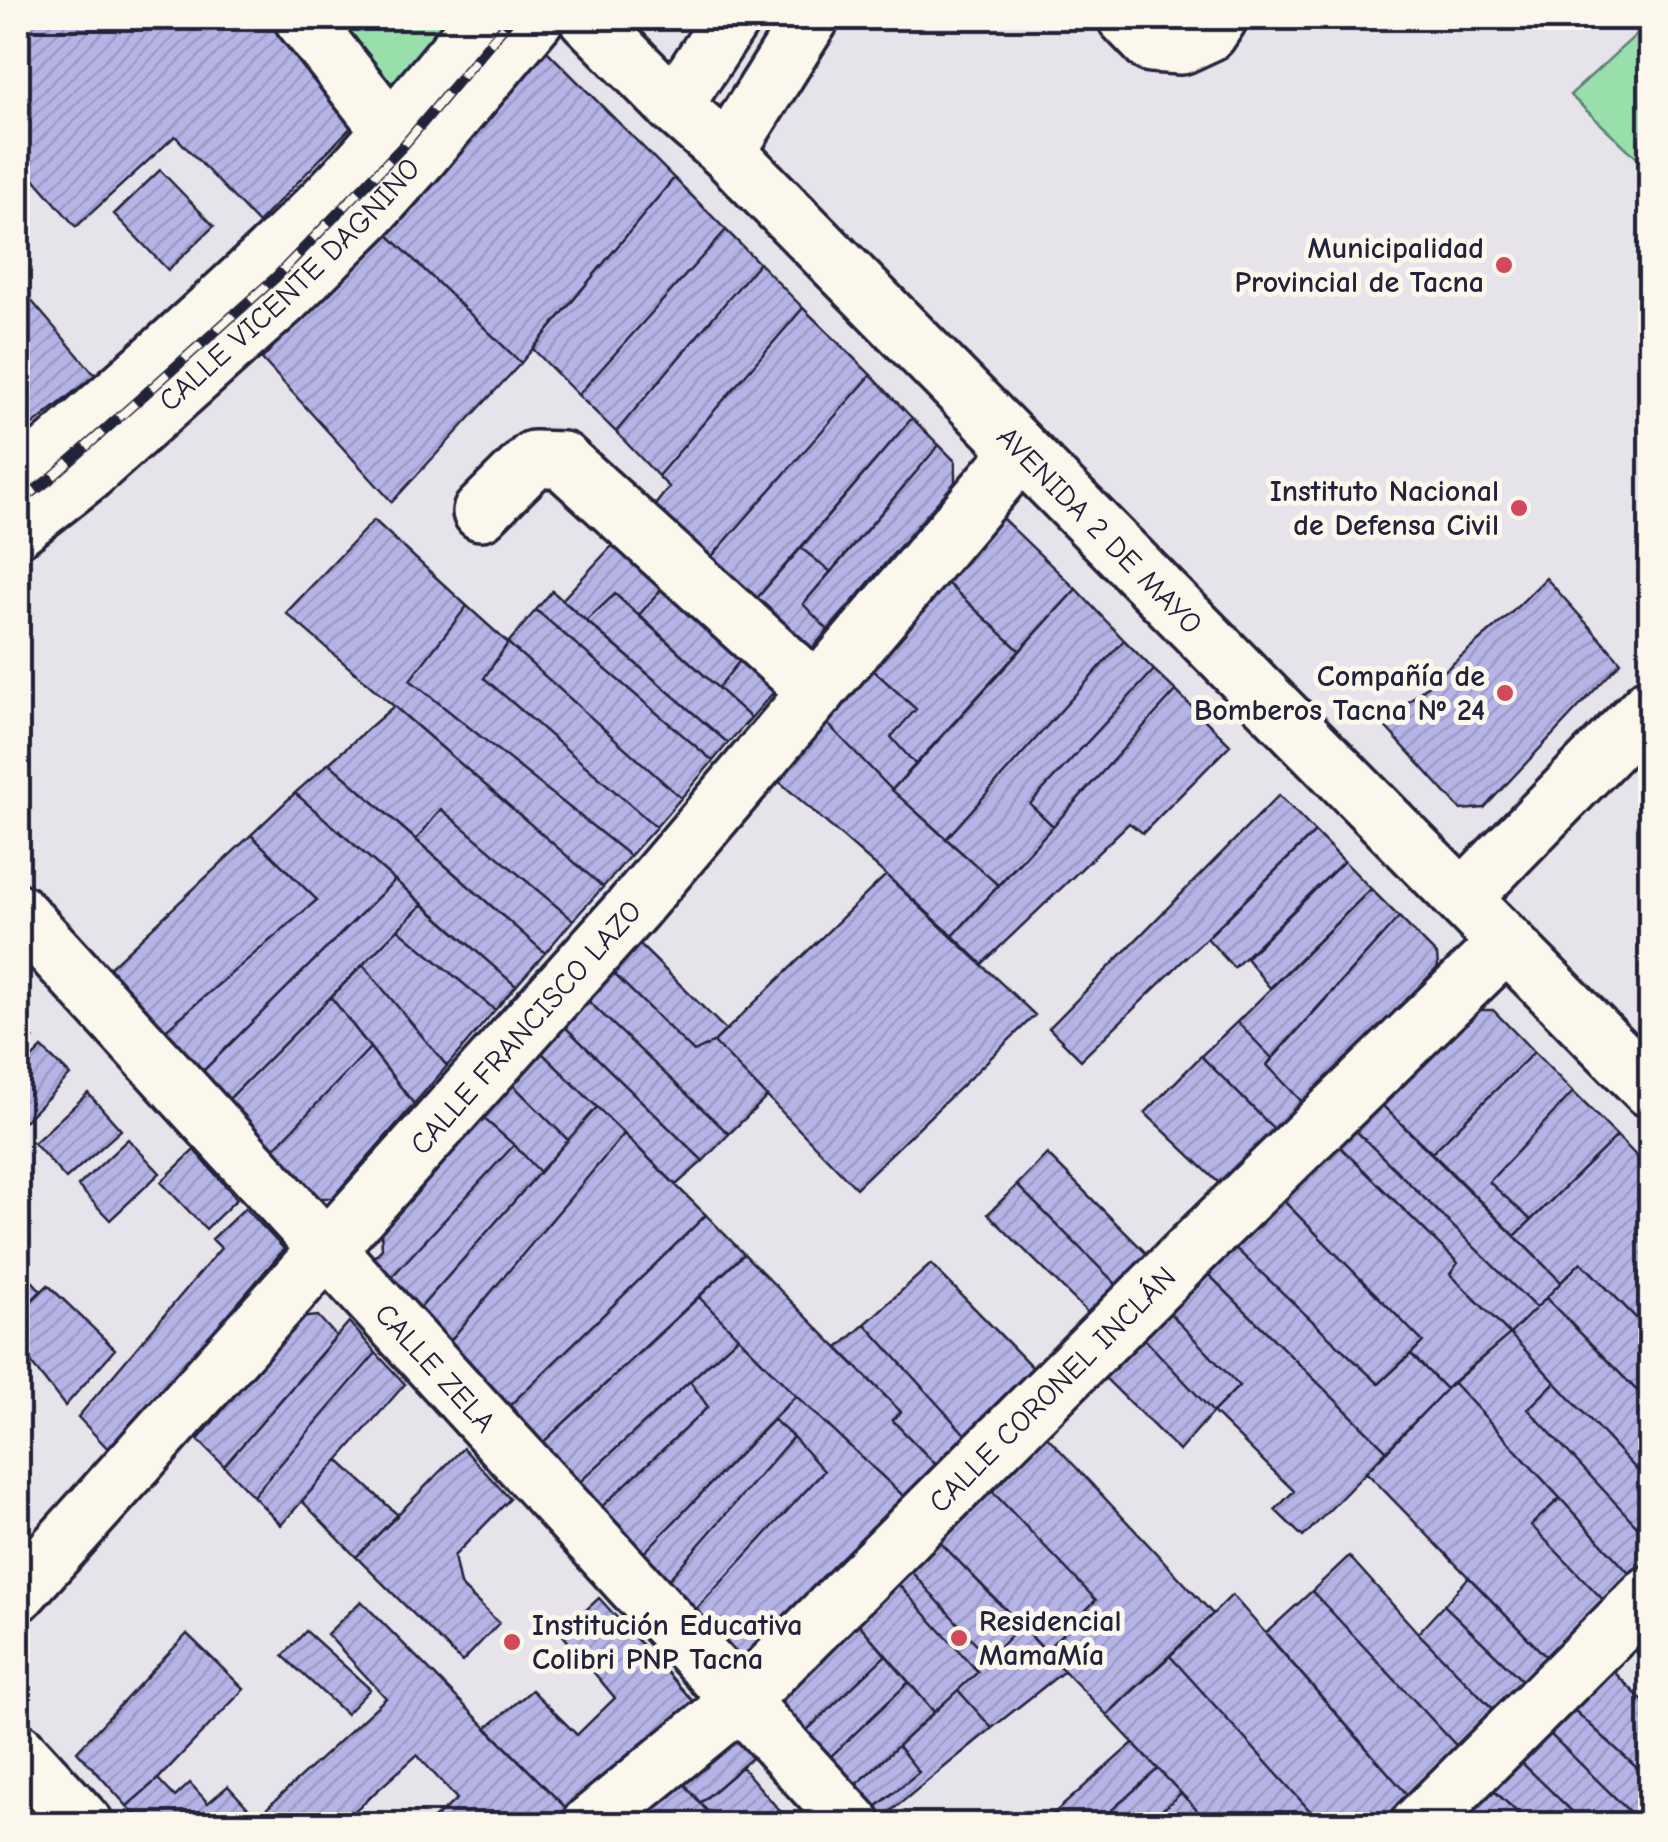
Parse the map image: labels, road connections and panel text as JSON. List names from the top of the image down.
{
  "streets": {
    "street": [
      "CALLE VICENTE DAGNINO",
      "AVENIDA 2 DE MAYO",
      "CALLE FRANCISCO LAZO",
      "CALLE ZELA",
      "CALLE CORONEL INCLÁN"
    ]
  },
  "crossings": [
    ["AVENIDA 2 DE MAYO", "CALLE FRANCISCO LAZO"],
    ["AVENIDA 2 DE MAYO", "CALLE CORONEL INCLÁN"],
    ["CALLE FRANCISCO LAZO", "CALLE ZELA"],
    ["CALLE ZELA", "CALLE CORONEL INCLÁN"]
  ],
  "places": [
    "Municipalidad Provincial de Tacna",
    "Instituto Nacional de Defensa Civil",
    "Compañía de Bomberos Tacna Nº 24",
    "Residencial MamaMía",
    "Institución Educativa Colibri PNP Tacna"
  ]
}
